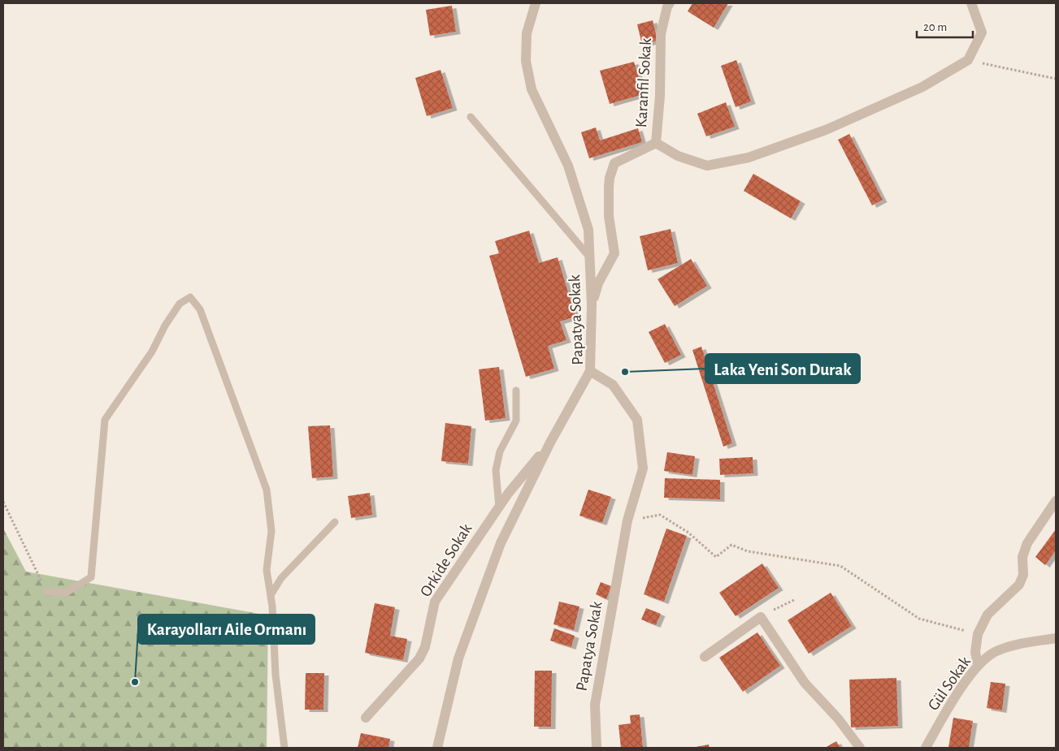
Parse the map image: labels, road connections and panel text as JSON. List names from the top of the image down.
{
  "streets": {
    "street": [
      "Karanfil Sokak",
      "Papatya Sokak",
      "Orkide Sokak",
      "Gül Sokak"
    ]
  },
  "crossings": [
    ["Karanfil Sokak", "Papatya Sokak"],
    ["Papatya Sokak", "Orkide Sokak"]
  ],
  "places": ["Laka Yeni Son Durak", "Karayolları Aile Ormanı"],
  "scale_bar": "20 m"
}
